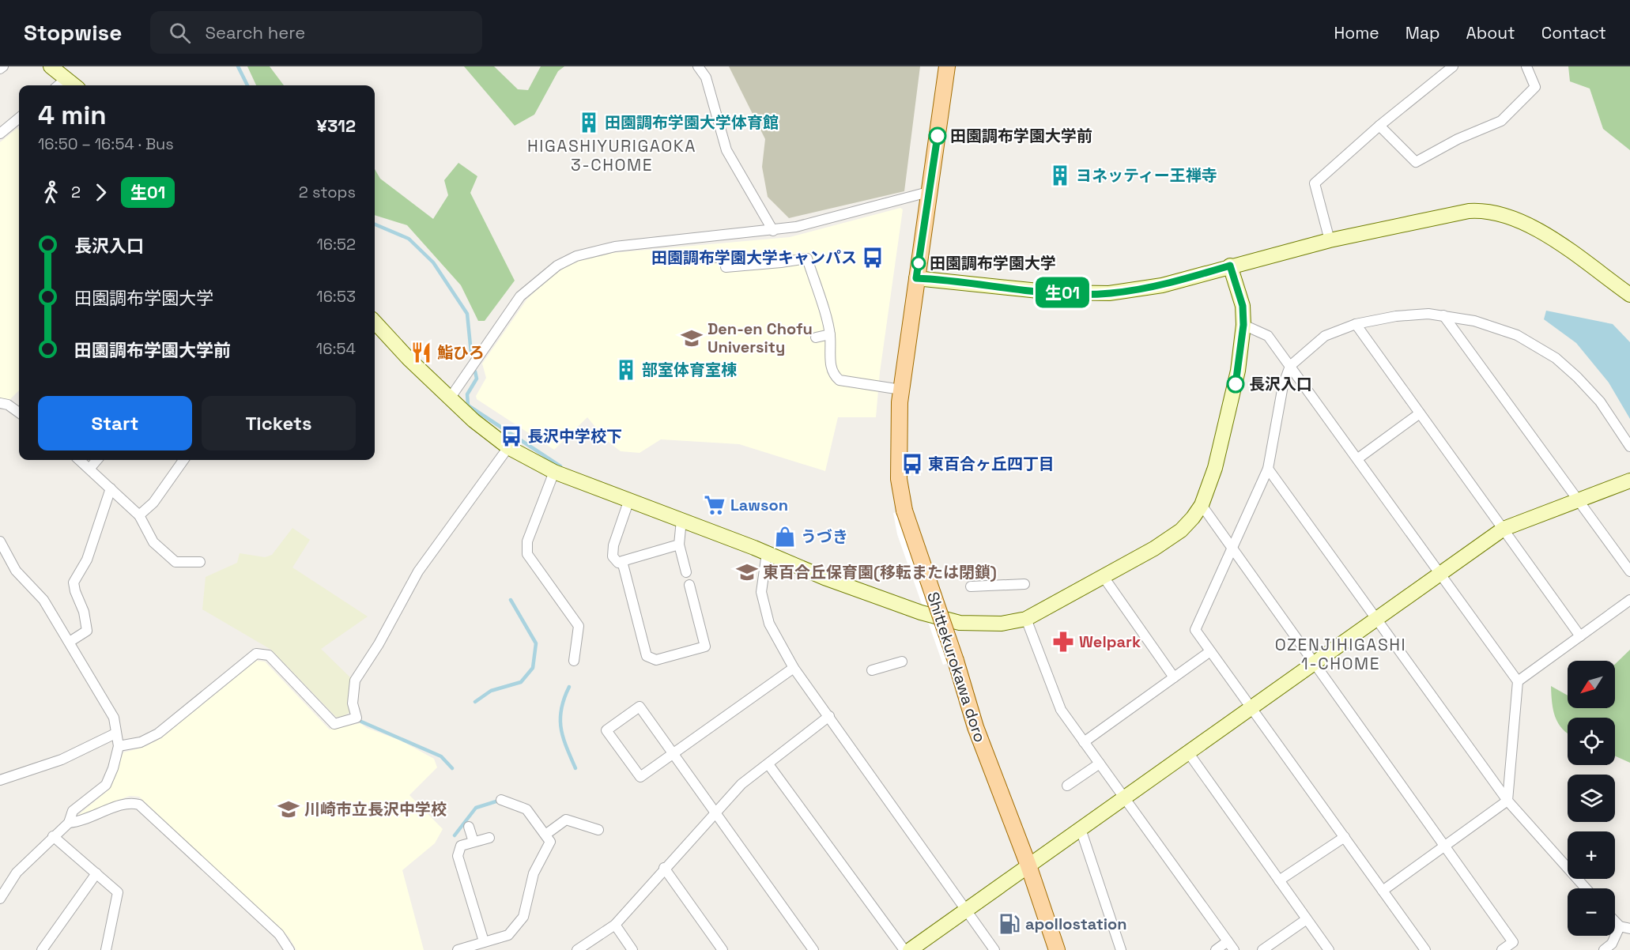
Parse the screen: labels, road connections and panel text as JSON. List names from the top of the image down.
{
  "streets": {
    "main road": ["Shittekurokawa doro"]
  },
  "districts": ["HIGASHIYURIGAOKA 3-CHOME", "OZENJIHIGASHI 1-CHOME"],
  "places": {
    "building": ["田園調布学園大学体育館", "ヨネッティー王禅寺", "部室体育室棟"],
    "other": ["田園調布学園大学前", "田園調布学園大学", "長沢入口"],
    "bus stop": ["田園調布学園大学キャンパス", "長沢中学校下", "東百合ヶ丘四丁目"],
    "school or university": ["Den-en Chofu University", "東百合丘保育園(移転または閉鎖)", "川崎市立長沢中学校"],
    "restaurant": ["鮨ひろ"],
    "supermarket": ["Lawson"],
    "shop": ["うづき"],
    "pharmacy": ["Welpark"],
    "fuel station": ["apollostation"]
  },
  "lines": ["bus line 生01"],
  "north": "bottom left",
  "page": {
    "header": "Stopwise",
    "search": "Search here",
    "nav": [
      "Home",
      "Map",
      "About",
      "Contact"
    ],
    "on_map": "生01",
    "heading": ["4 min", "16:50 – 16:54 · Bus", "¥312"],
    "legs": ["2", "生01", "2 stops"],
    "list": [
      {
        "name": "長沢入口",
        "value": "16:52"
      },
      {
        "name": "田園調布学園大学",
        "value": "16:53"
      },
      {
        "name": "田園調布学園大学前",
        "value": "16:54"
      }
    ],
    "buttons": ["Start", "Tickets"],
    "map_buttons": ["+", "−"]
  }
}
